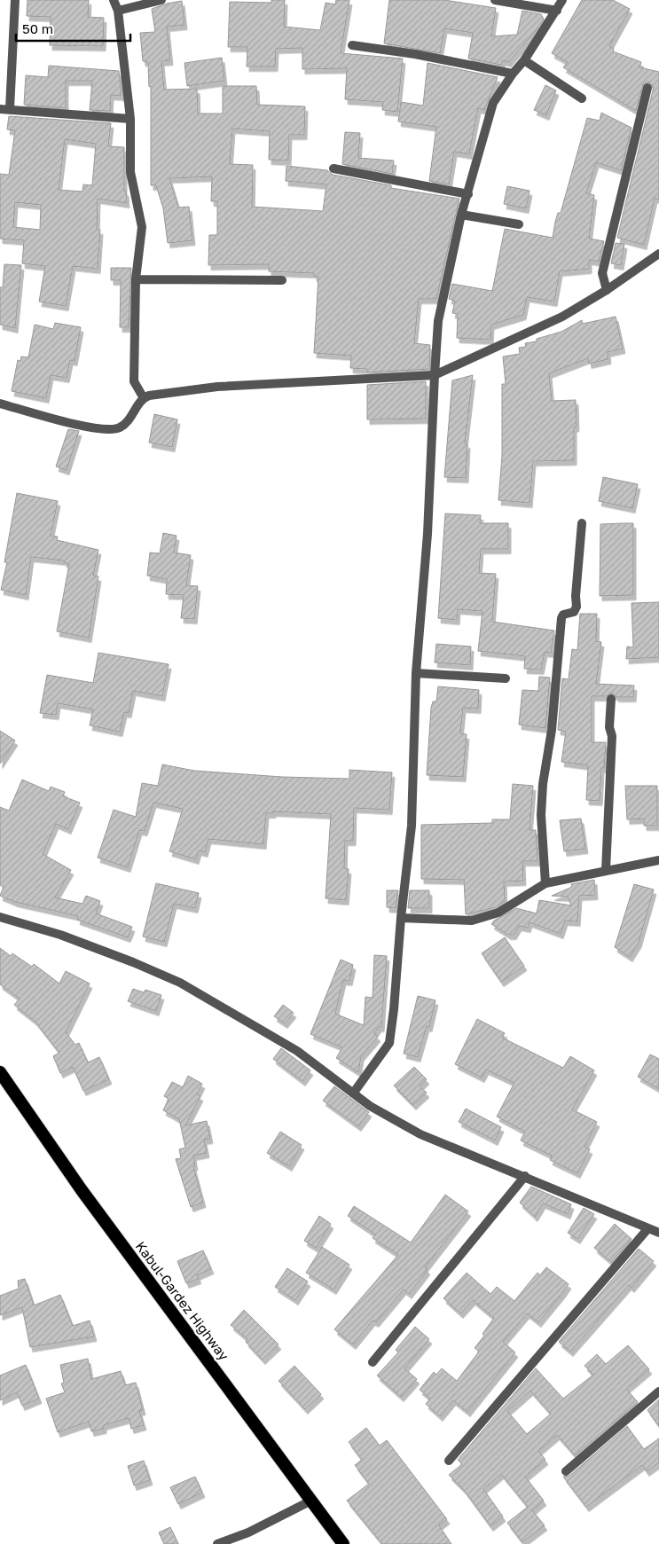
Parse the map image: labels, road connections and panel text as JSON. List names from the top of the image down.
{
  "streets": {
    "highway": ["Kabul-Gardez Highway"]
  },
  "scale_bar": "50 m"
}
